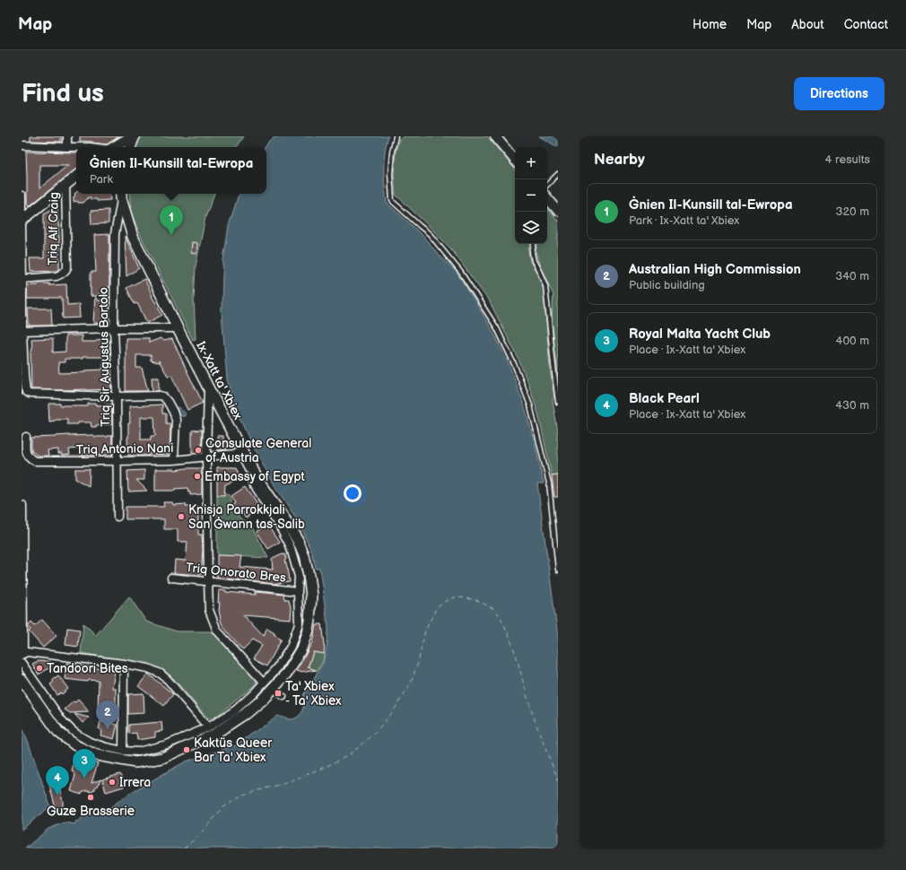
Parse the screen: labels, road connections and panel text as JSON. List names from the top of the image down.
{
  "streets": {
    "main road": ["Ix-Xatt ta' Xbiex"],
    "street": [
      "Triq Alf Craig",
      "Triq Sir Augustus Bartolo",
      "Triq Antonio Nani",
      "Triq Onorato Bres"
    ]
  },
  "crossings": [
    ["Triq Sir Augustus Bartolo", "Ix-Xatt ta' Xbiex"],
    ["Triq Sir Augustus Bartolo", "Triq Antonio Nani"],
    ["Ix-Xatt ta' Xbiex", "Triq Antonio Nani"]
  ],
  "places": {
    "other": [
      "Consulate General of Austria",
      "Embassy of Egypt",
      "Knisja Parrokkjali San Ġwann tas-Salib",
      "Tandoori Bites",
      "Kaktüs Queer Bar Ta' Xbiex",
      "Irrera",
      "Guze Brasserie"
    ],
    "transit": ["Ta' Xbiex - Ta' Xbiex"]
  },
  "page": {
    "header": "Map",
    "nav": [
      "Home",
      "Map",
      "About",
      "Contact"
    ],
    "buttons": "Directions",
    "title": "Find us",
    "heading": ["Nearby", "4 results"],
    "map_buttons": ["+", "−"],
    "popup": ["Ġnien Il-Kunsill tal-Ewropa", "Park"],
    "list": [
      {
        "mark": "1",
        "name": "Ġnien Il-Kunsill tal-Ewropa",
        "note": "Park · Ix-Xatt ta' Xbiex",
        "value": "320 m"
      },
      {
        "mark": "2",
        "name": "Australian High Commission",
        "note": "Public building",
        "value": "340 m"
      },
      {
        "mark": "3",
        "name": "Royal Malta Yacht Club",
        "note": "Place · Ix-Xatt ta' Xbiex",
        "value": "400 m"
      },
      {
        "mark": "4",
        "name": "Black Pearl",
        "note": "Place · Ix-Xatt ta' Xbiex",
        "value": "430 m"
      }
    ],
    "pins": [
      "1",
      "2",
      "3",
      "4"
    ]
  }
}
